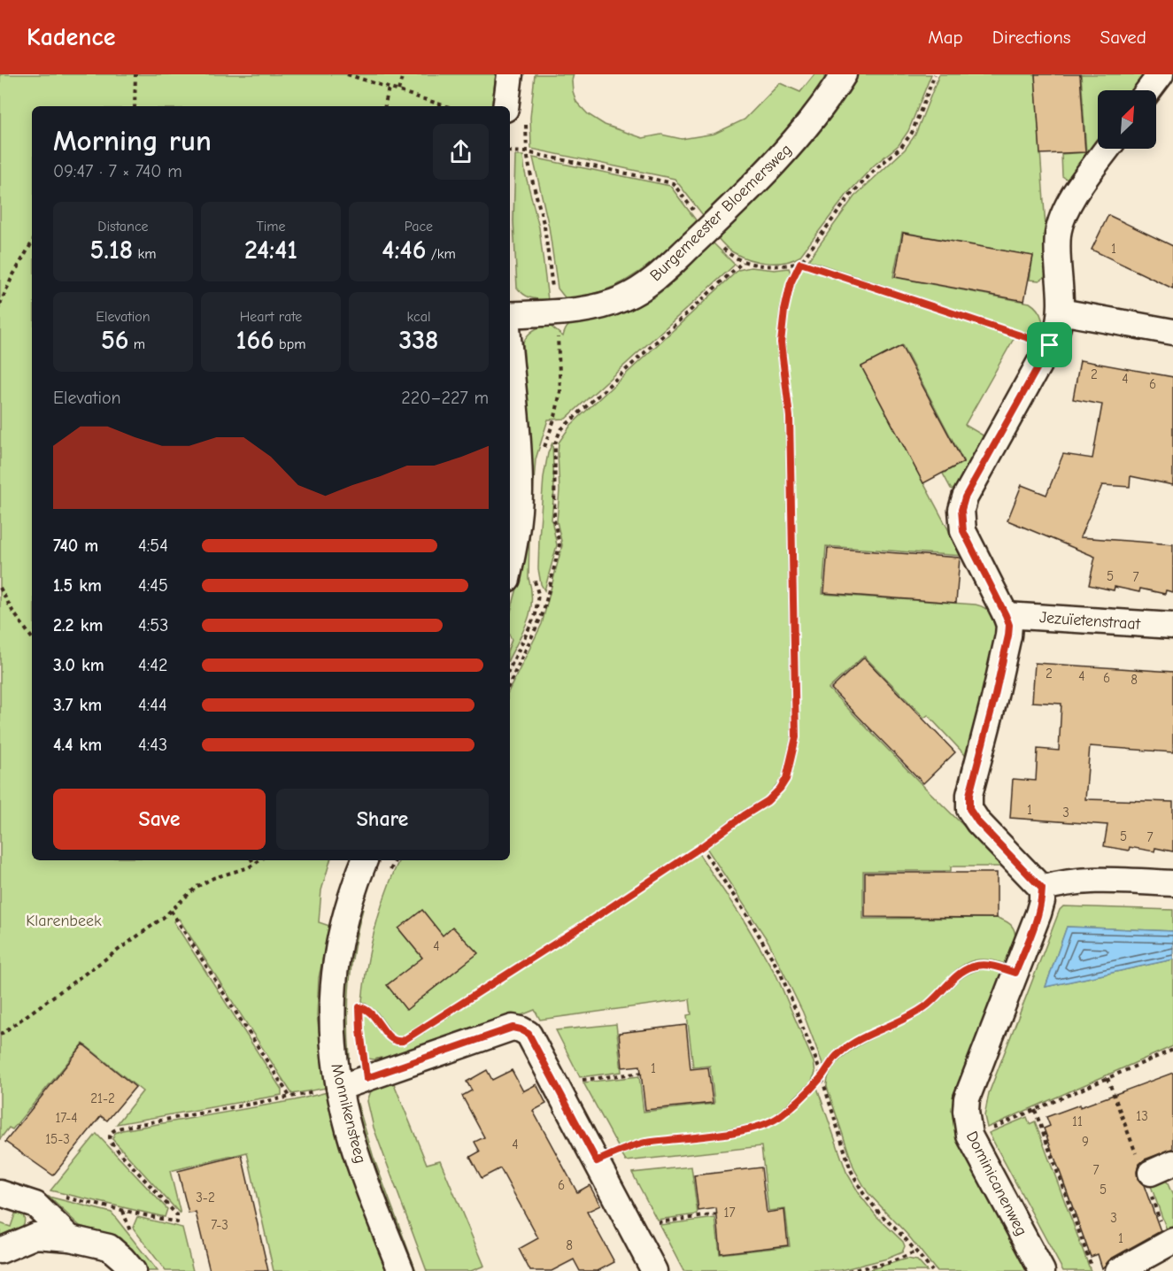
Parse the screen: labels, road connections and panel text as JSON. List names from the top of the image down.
{
  "streets": {
    "street": [
      "Burgemeester Bloemersweg",
      "Jezuïetenstraat",
      "Monnikensteeg",
      "Dominicanenweg"
    ]
  },
  "parks": ["Klarenbeek"],
  "house_numbers": [
    "1",
    "2",
    "4",
    "6",
    "5",
    "7",
    "2",
    "4",
    "6",
    "8",
    "1",
    "3",
    "5",
    "7",
    "4",
    "1",
    "21-2",
    "13",
    "17-4",
    "11",
    "15-3",
    "9",
    "4",
    "7",
    "6",
    "5",
    "3-2",
    "17",
    "3",
    "7-3",
    "1",
    "8"
  ],
  "north": "top right",
  "page": {
    "header": "Kadence",
    "nav": ["Map", "Directions", "Saved"],
    "heading": ["Morning run", "09:47 · 7 × 740 m"],
    "stats": [
      ["Distance", "5.18 km"],
      ["Time", "24:41"],
      ["Pace", "4:46 /km"],
      ["Elevation", "56 m"],
      ["Heart rate", "166 bpm"],
      ["kcal", "338"]
    ],
    "chart": ["Elevation", "220–227 m"],
    "list": [
      {
        "name": "740 m",
        "note": "4:54"
      },
      {
        "name": "1.5 km",
        "note": "4:45"
      },
      {
        "name": "2.2 km",
        "note": "4:53"
      },
      {
        "name": "3.0 km",
        "note": "4:42"
      },
      {
        "name": "3.7 km",
        "note": "4:44"
      },
      {
        "name": "4.4 km",
        "note": "4:43"
      }
    ],
    "buttons": ["Save", "Share"]
  }
}
